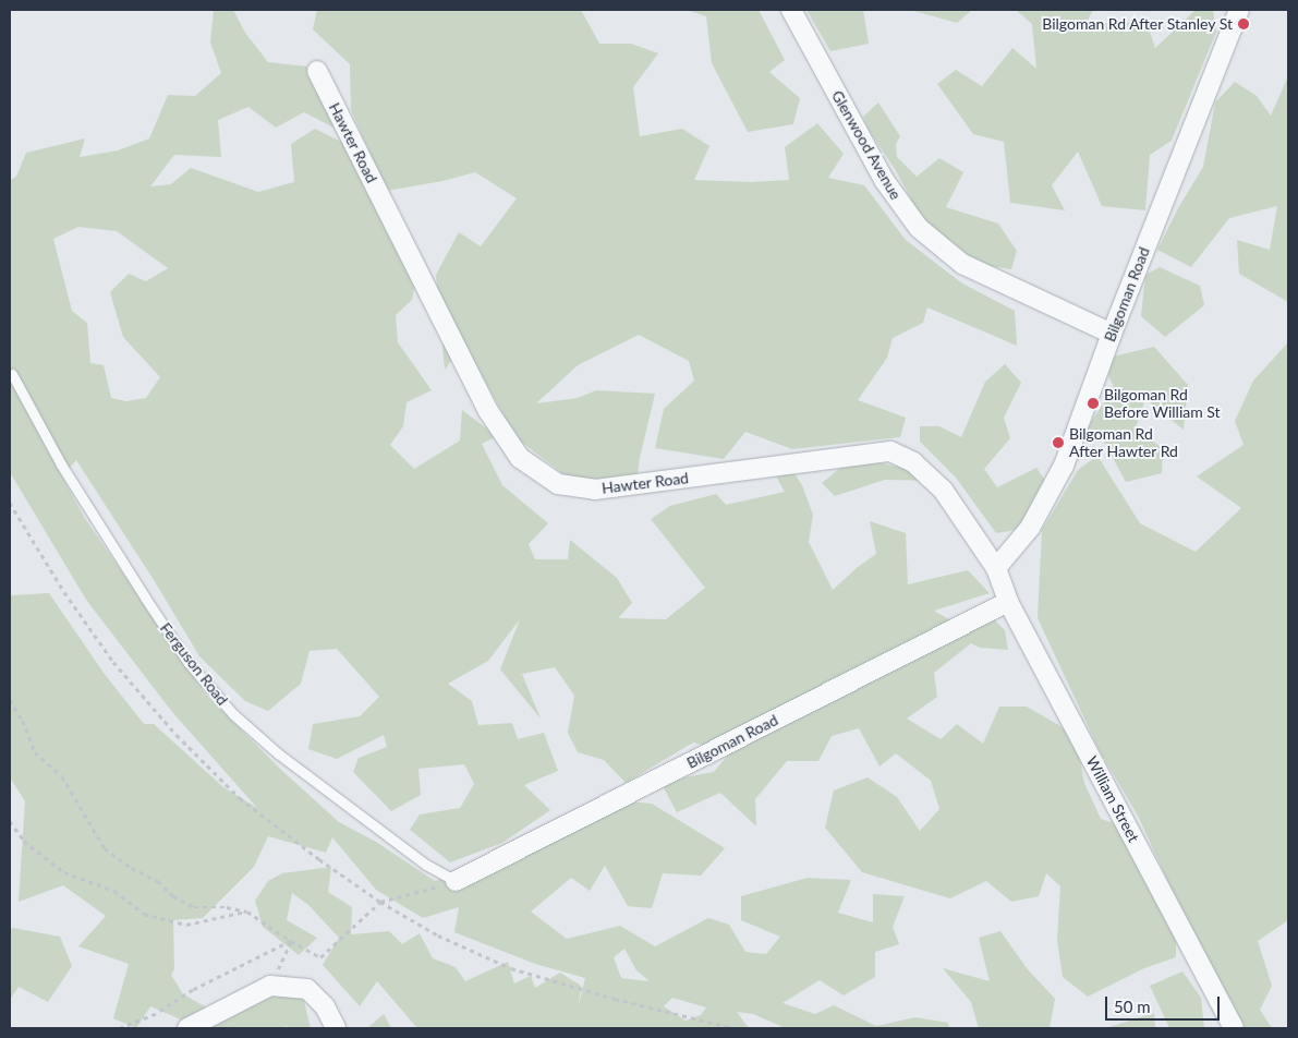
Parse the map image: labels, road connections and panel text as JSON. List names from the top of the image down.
{
  "streets": {
    "street": [
      "Hawter Road",
      "Glenwood Avenue",
      "Bilgoman Road",
      "William Street"
    ],
    "lane": ["Ferguson Road"]
  },
  "crossings": [
    ["Hawter Road", "Bilgoman Road"],
    ["Hawter Road", "William Street"],
    ["Glenwood Avenue", "Bilgoman Road"],
    ["Bilgoman Road", "Ferguson Road"],
    ["Bilgoman Road", "William Street"]
  ],
  "places": ["Bilgoman Rd After Stanley St", "Bilgoman Rd Before William St", "Bilgoman Rd After Hawter Rd"],
  "scale_bar": "50 m"
}
